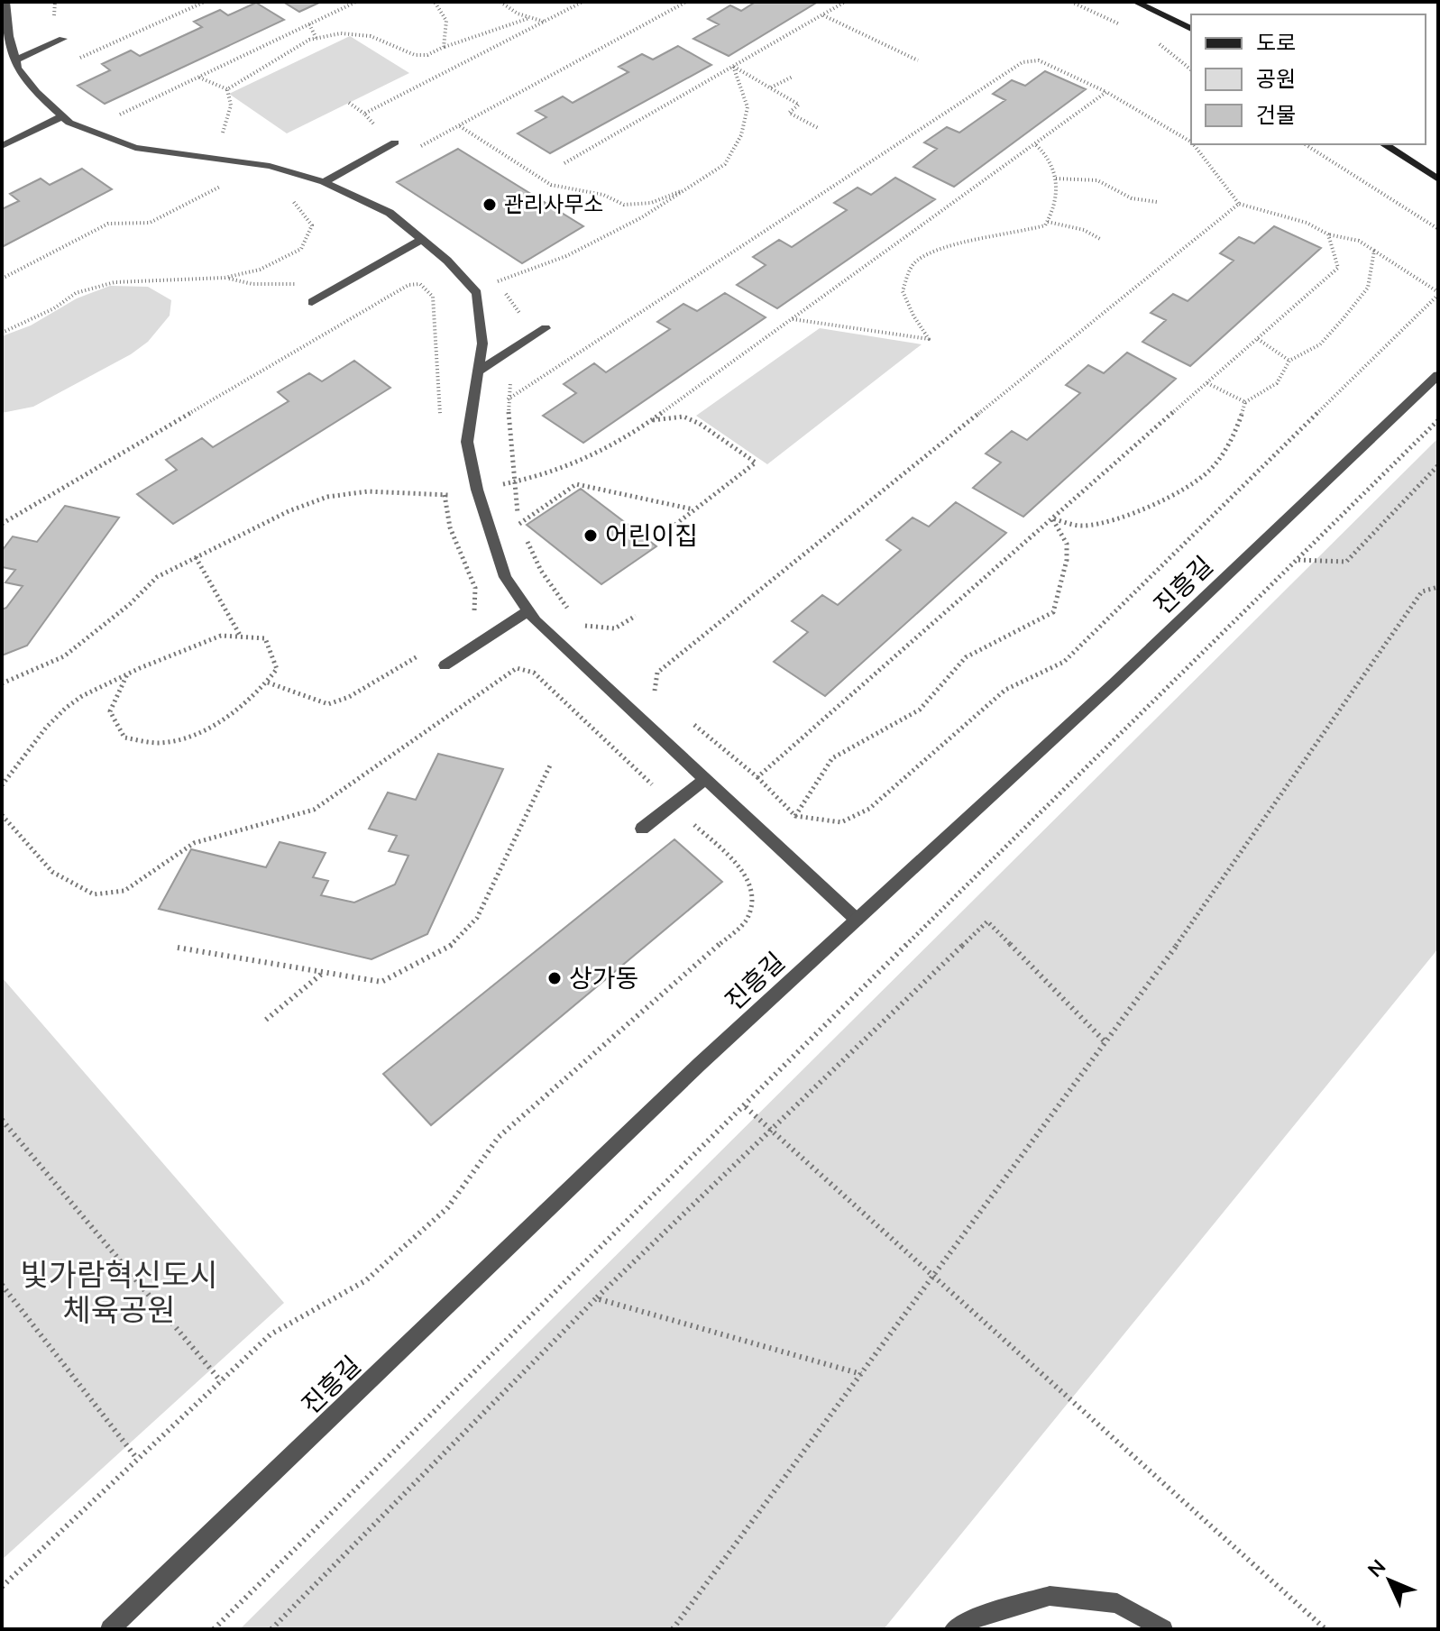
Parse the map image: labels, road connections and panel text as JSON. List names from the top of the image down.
{
  "streets": {
    "street": ["진흥길"]
  },
  "parks": ["빛가람혁신도시 체육공원"],
  "places": ["관리사무소", "어린이집", "상가동"],
  "legend": ["도로", "공원", "건물"],
  "north": "top left"
}
